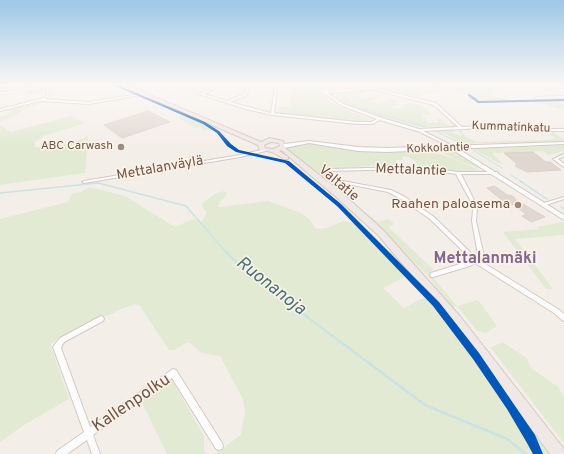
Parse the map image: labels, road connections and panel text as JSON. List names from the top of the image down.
{
  "streets": {
    "highway": ["Valtatie"],
    "main road": ["Kokkolantie"],
    "street": [
      "Kummatinkatu",
      "Mettalanväylä",
      "Mettalantie",
      "Kallenpolku"
    ]
  },
  "crossings": [
    ["Kokkolantie", "Valtatie"]
  ],
  "districts": ["Mettalanmäki"],
  "water": ["Ruonanoja"],
  "places": ["ABC Carwash", "Raahen paloasema"]
}
